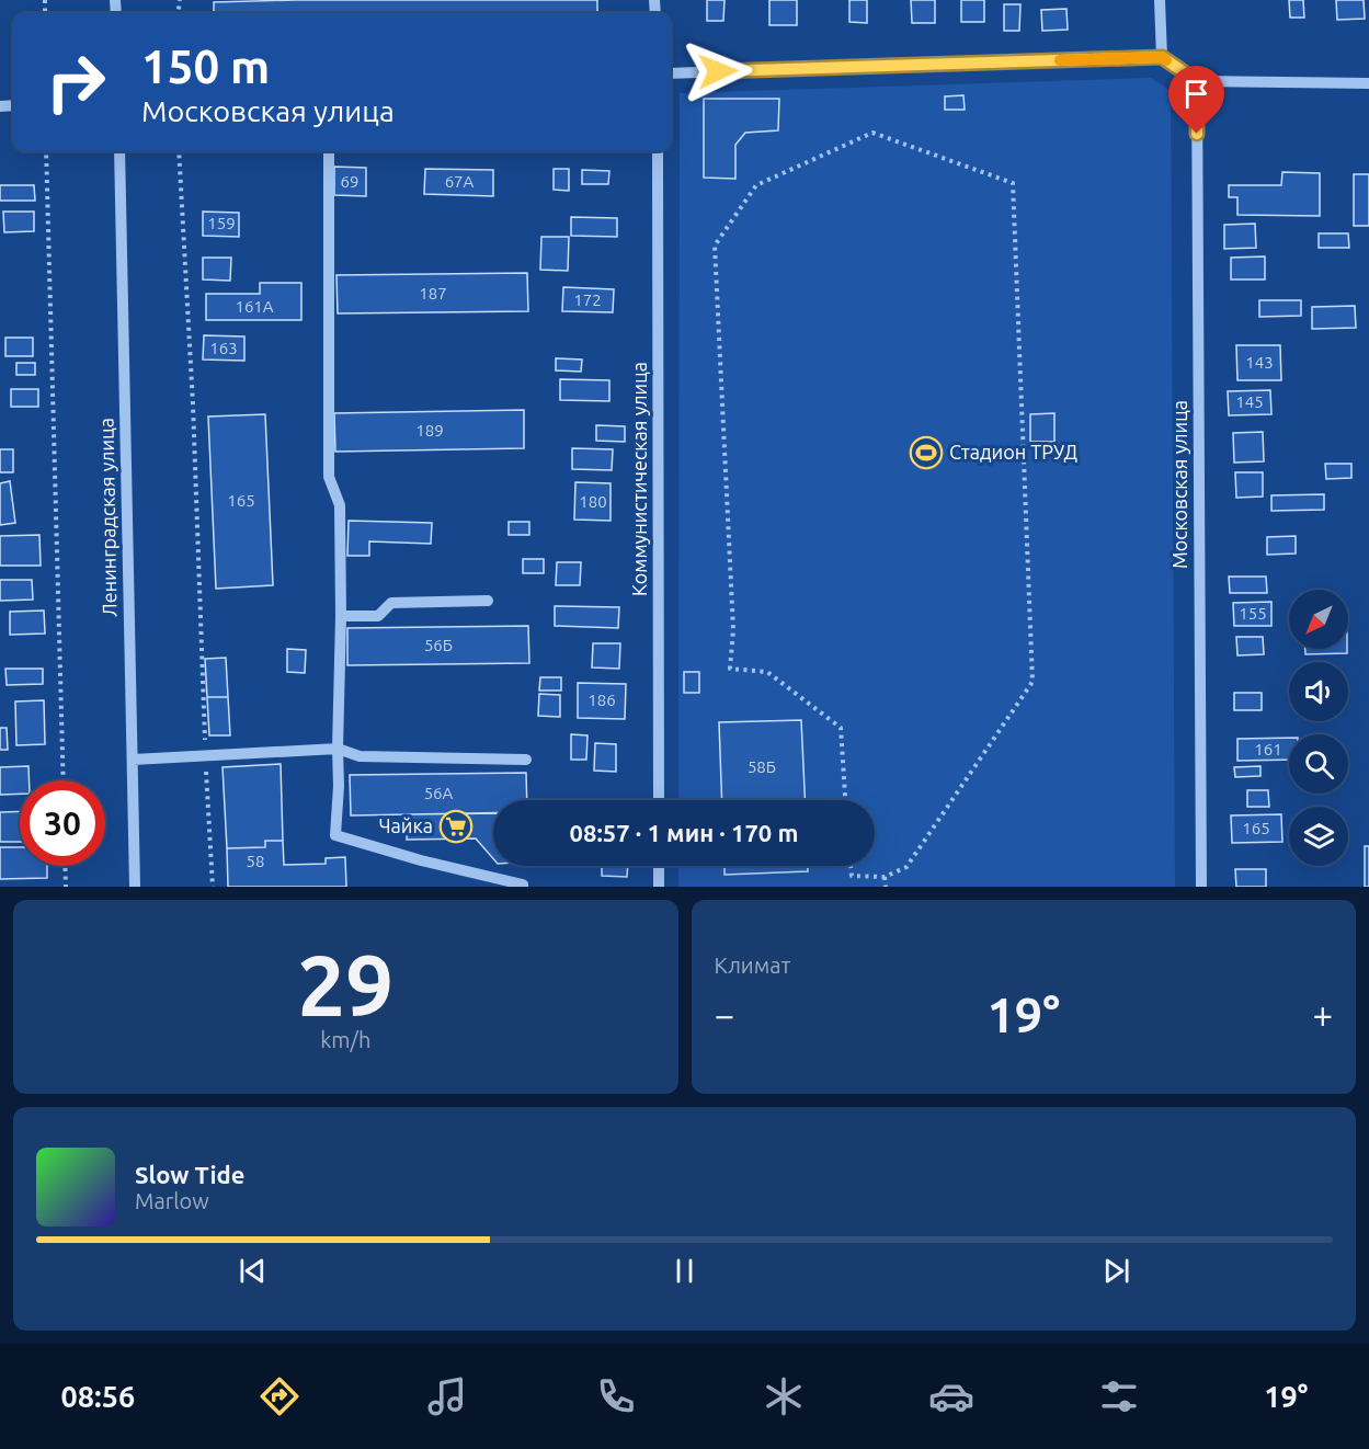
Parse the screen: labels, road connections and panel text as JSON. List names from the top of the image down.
{
  "streets": {
    "street": ["Коммунистическая улица", "Московская улица", "Ленинградская улица"]
  },
  "places": {
    "sports": ["Стадион ТРУД"],
    "supermarket": ["Чайка"]
  },
  "house_numbers": [
    "69",
    "67А",
    "159",
    "187",
    "172",
    "161А",
    "163",
    "143",
    "145",
    "189",
    "165",
    "180",
    "155",
    "56Б",
    "186",
    "161",
    "58Б",
    "56А",
    "165",
    "58"
  ],
  "north": "bottom left",
  "page": {
    "turn": ["150 m", "Московская улица"],
    "limit": "30",
    "trip": "08:57 · 1 мин · 170 m",
    "tile": [
      ["29", "km/h"],
      "Климат"
    ],
    "heat": ["−", "19°", "+"],
    "song": ["Slow Tide", "Marlow"],
    "tabs": ["08:56", "19°"]
  }
}
